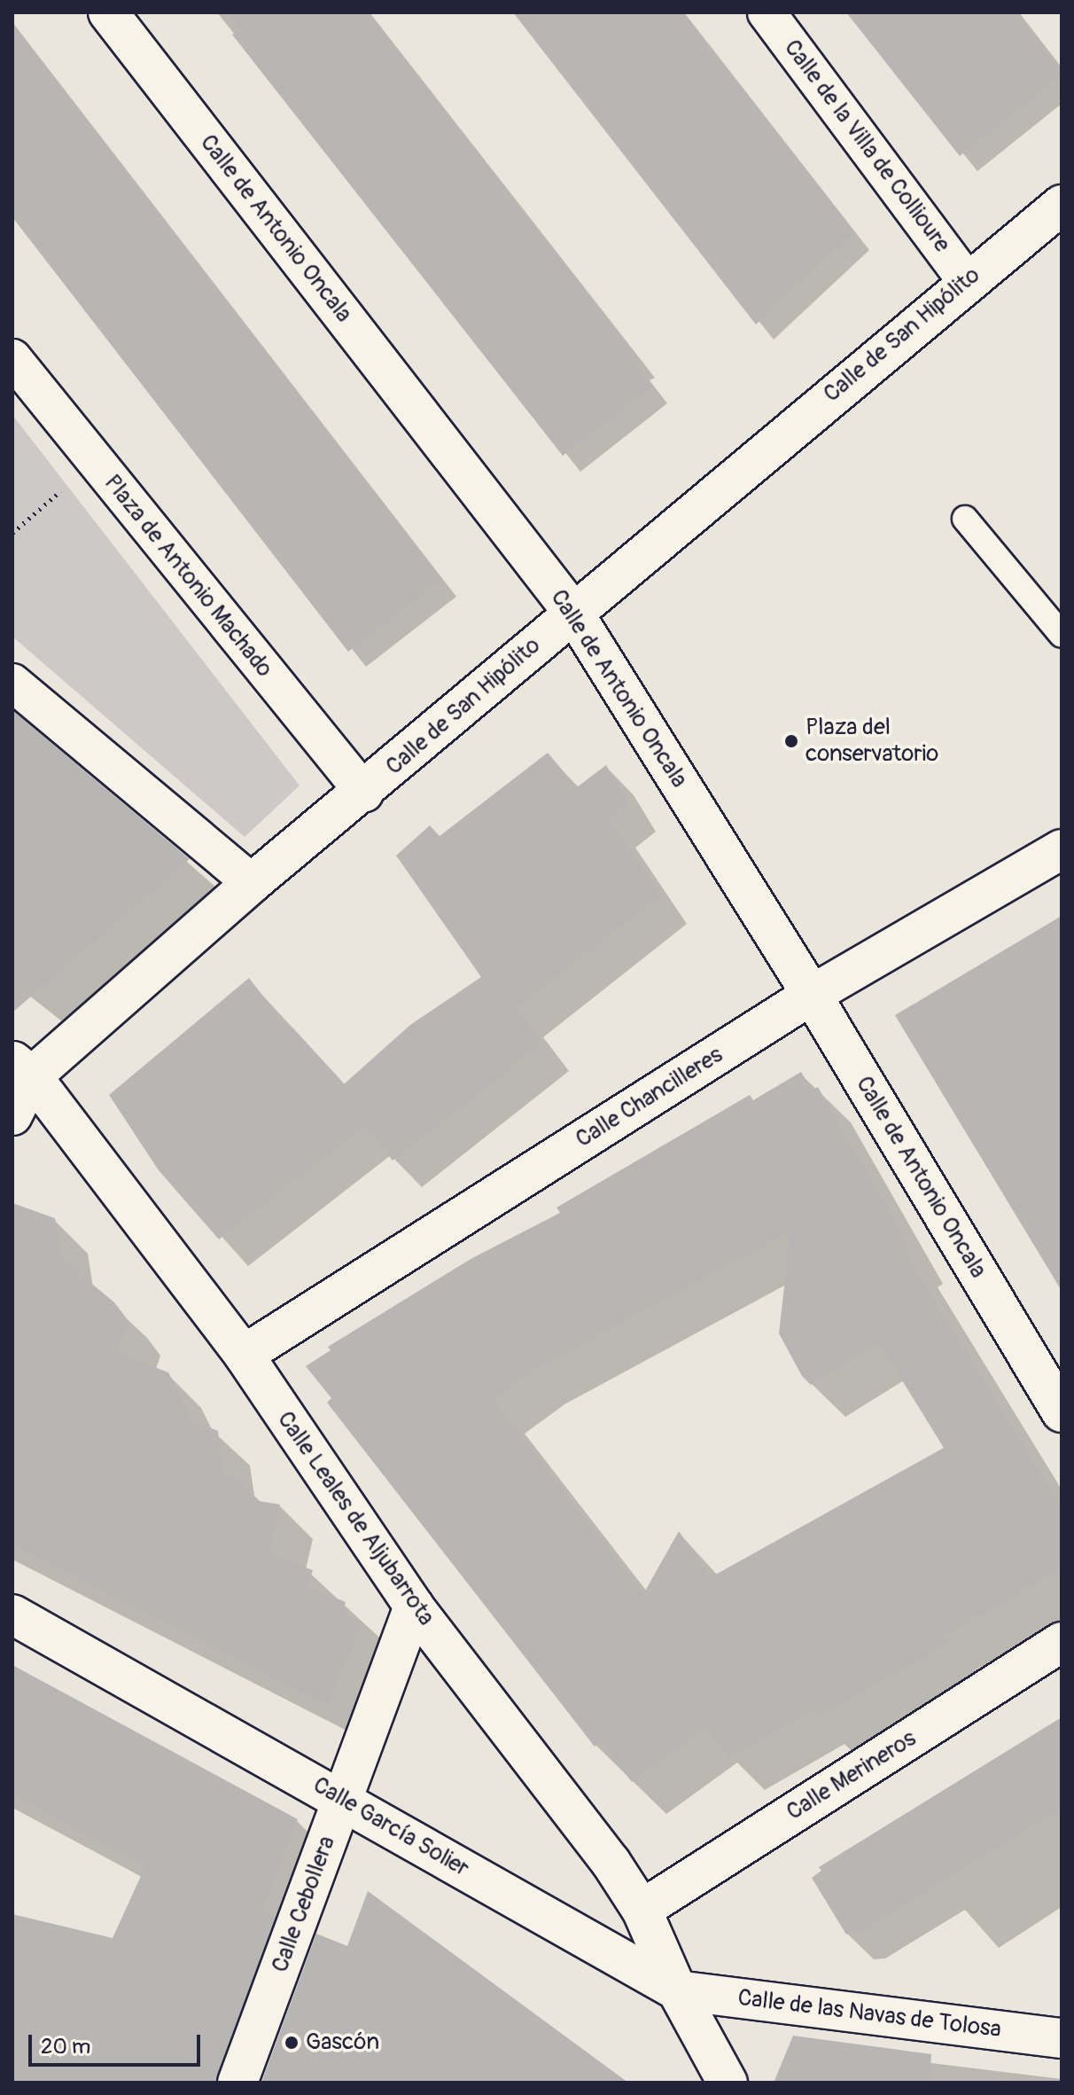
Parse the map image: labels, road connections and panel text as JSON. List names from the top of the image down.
{
  "streets": {
    "street": [
      "Calle de la Villa de Collioure",
      "Calle de Antonio Oncala",
      "Calle de San Hipólito",
      "Plaza de Antonio Machado",
      "Calle Chancilleres",
      "Calle Leales de Aljubarrota",
      "Calle Merineros",
      "Calle García Solier",
      "Calle Cebollera",
      "Calle de las Navas de Tolosa"
    ]
  },
  "crossings": [
    ["Calle de la Villa de Collioure", "Calle de San Hipólito"],
    ["Calle de Antonio Oncala", "Calle de San Hipólito"],
    ["Calle de Antonio Oncala", "Calle Chancilleres"],
    ["Calle de San Hipólito", "Plaza de Antonio Machado"],
    ["Calle de San Hipólito", "Calle Leales de Aljubarrota"],
    ["Calle Chancilleres", "Calle Leales de Aljubarrota"],
    ["Calle Leales de Aljubarrota", "Calle Merineros"],
    ["Calle Leales de Aljubarrota", "Calle García Solier"],
    ["Calle Leales de Aljubarrota", "Calle Cebollera"],
    ["Calle Leales de Aljubarrota", "Calle de las Navas de Tolosa"],
    ["Calle García Solier", "Calle Cebollera"],
    ["Calle García Solier", "Calle de las Navas de Tolosa"]
  ],
  "places": ["Plaza del conservatorio", "Gascón"],
  "scale_bar": "20 m"
}
